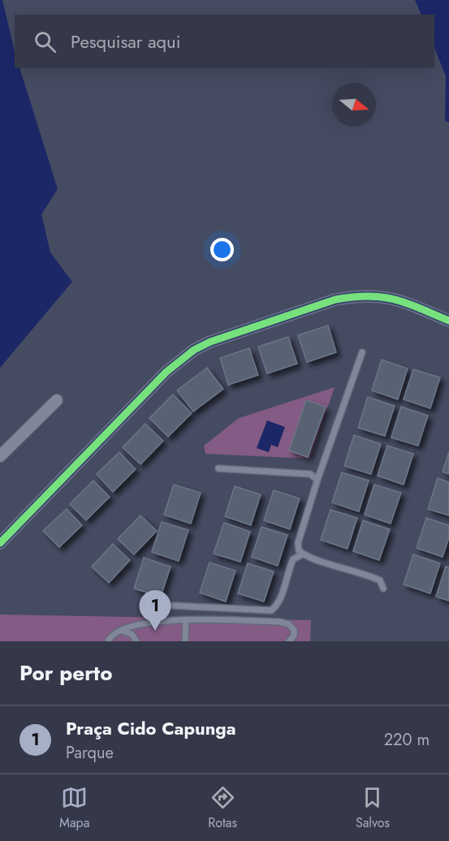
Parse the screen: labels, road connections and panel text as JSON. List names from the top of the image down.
{
  "north": "right",
  "page": {
    "search": "Pesquisar aqui",
    "pins": "1",
    "heading": "Por perto",
    "list": [
      {
        "mark": "1",
        "name": "Praça Cido Capunga",
        "note": "Parque",
        "value": "220 m"
      }
    ],
    "nav": ["Mapa", "Rotas", "Salvos"]
  }
}
